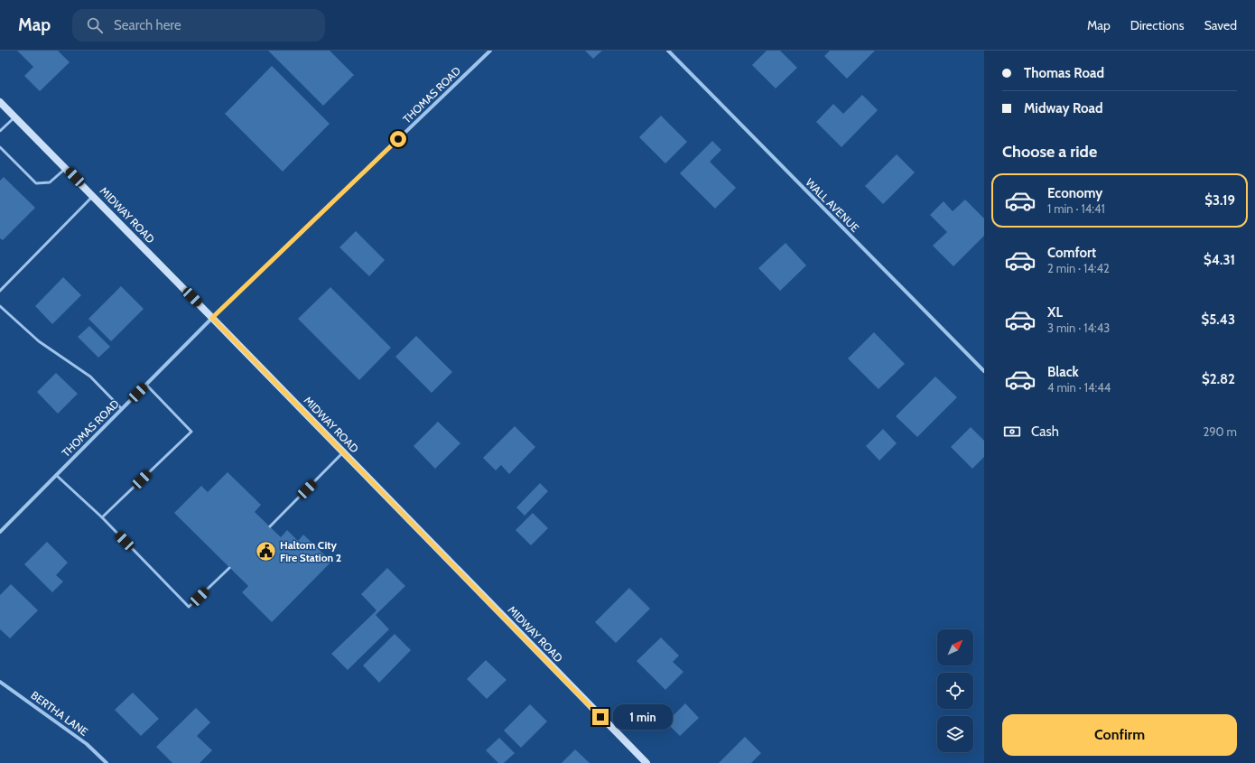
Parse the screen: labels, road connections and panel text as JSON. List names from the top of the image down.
{
  "streets": {
    "main road": ["MIDWAY ROAD"],
    "street": ["THOMAS ROAD", "WALL AVENUE", "BERTHA LANE"]
  },
  "crossings": [
    ["THOMAS ROAD", "MIDWAY ROAD"]
  ],
  "places": {
    "public building": ["Haltom City Fire Station 2"]
  },
  "north": "top right",
  "page": {
    "header": "Map",
    "search": "Search here",
    "nav": ["Map", "Directions", "Saved"],
    "banner": ["Thomas Road", "Midway Road"],
    "heading": "Choose a ride",
    "list": [
      {
        "name": "Economy",
        "note": "1 min · 14:41",
        "value": "$3.19"
      },
      {
        "name": "Comfort",
        "note": "2 min · 14:42",
        "value": "$4.31"
      },
      {
        "name": "XL",
        "note": "3 min · 14:43",
        "value": "$5.43"
      },
      {
        "name": "Black",
        "note": "4 min · 14:44",
        "value": "$2.82"
      }
    ],
    "pay": ["Cash", "290 m"],
    "bubble": "1 min",
    "buttons": "Confirm"
  }
}
